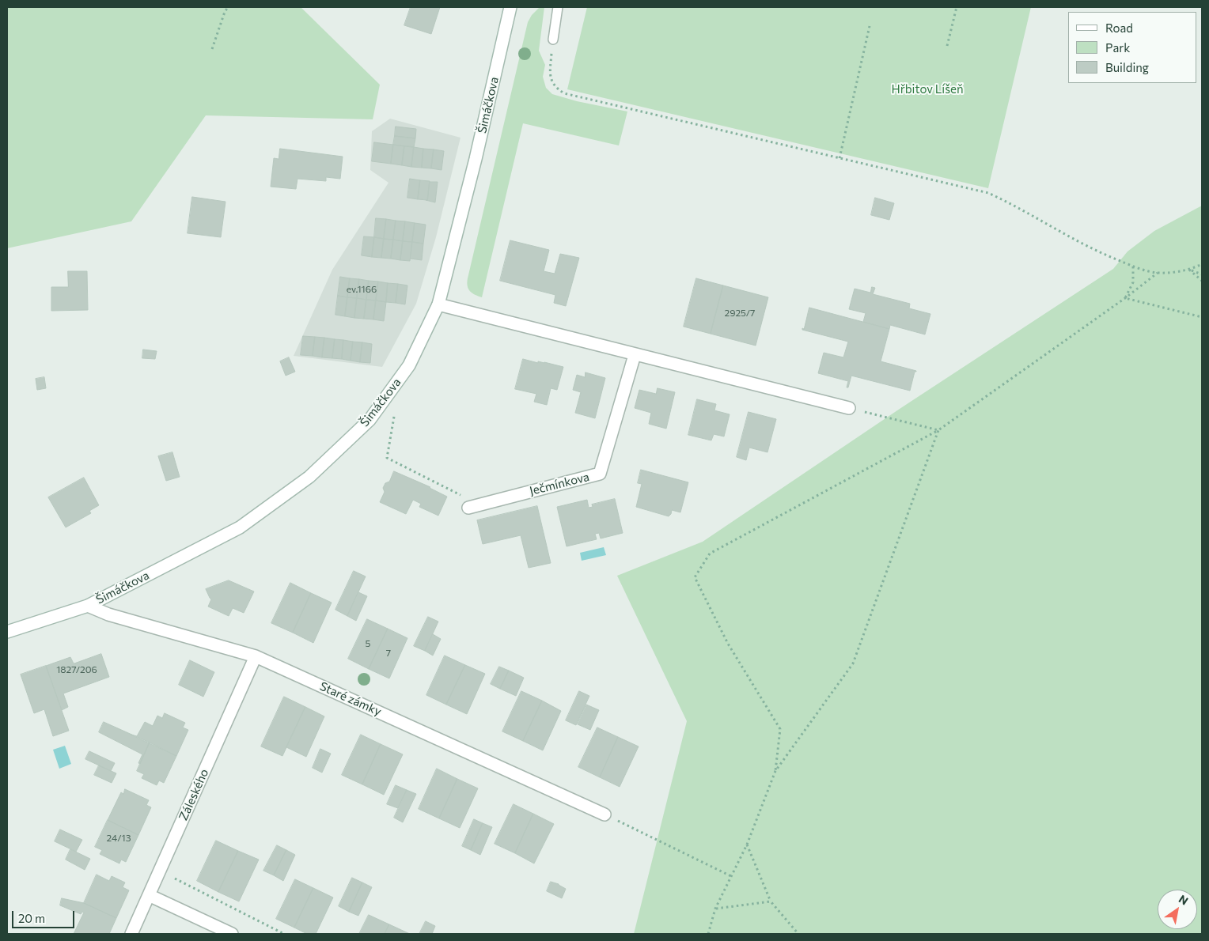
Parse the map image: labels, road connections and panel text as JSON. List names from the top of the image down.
{
  "streets": {
    "street": [
      "Šimáčkova",
      "Ječmínkova",
      "Staré zámky",
      "Záleského"
    ]
  },
  "crossings": [
    ["Šimáčkova", "Staré zámky"],
    ["Staré zámky", "Záleského"]
  ],
  "parks": ["Hřbitov Líšeň"],
  "house_numbers": [
    "ev.1166",
    "2925/7",
    "5",
    "7",
    "1827/206",
    "24/13"
  ],
  "legend": ["Road", "Park", "Building"],
  "scale_bar": "20 m",
  "north": "top right"
}
